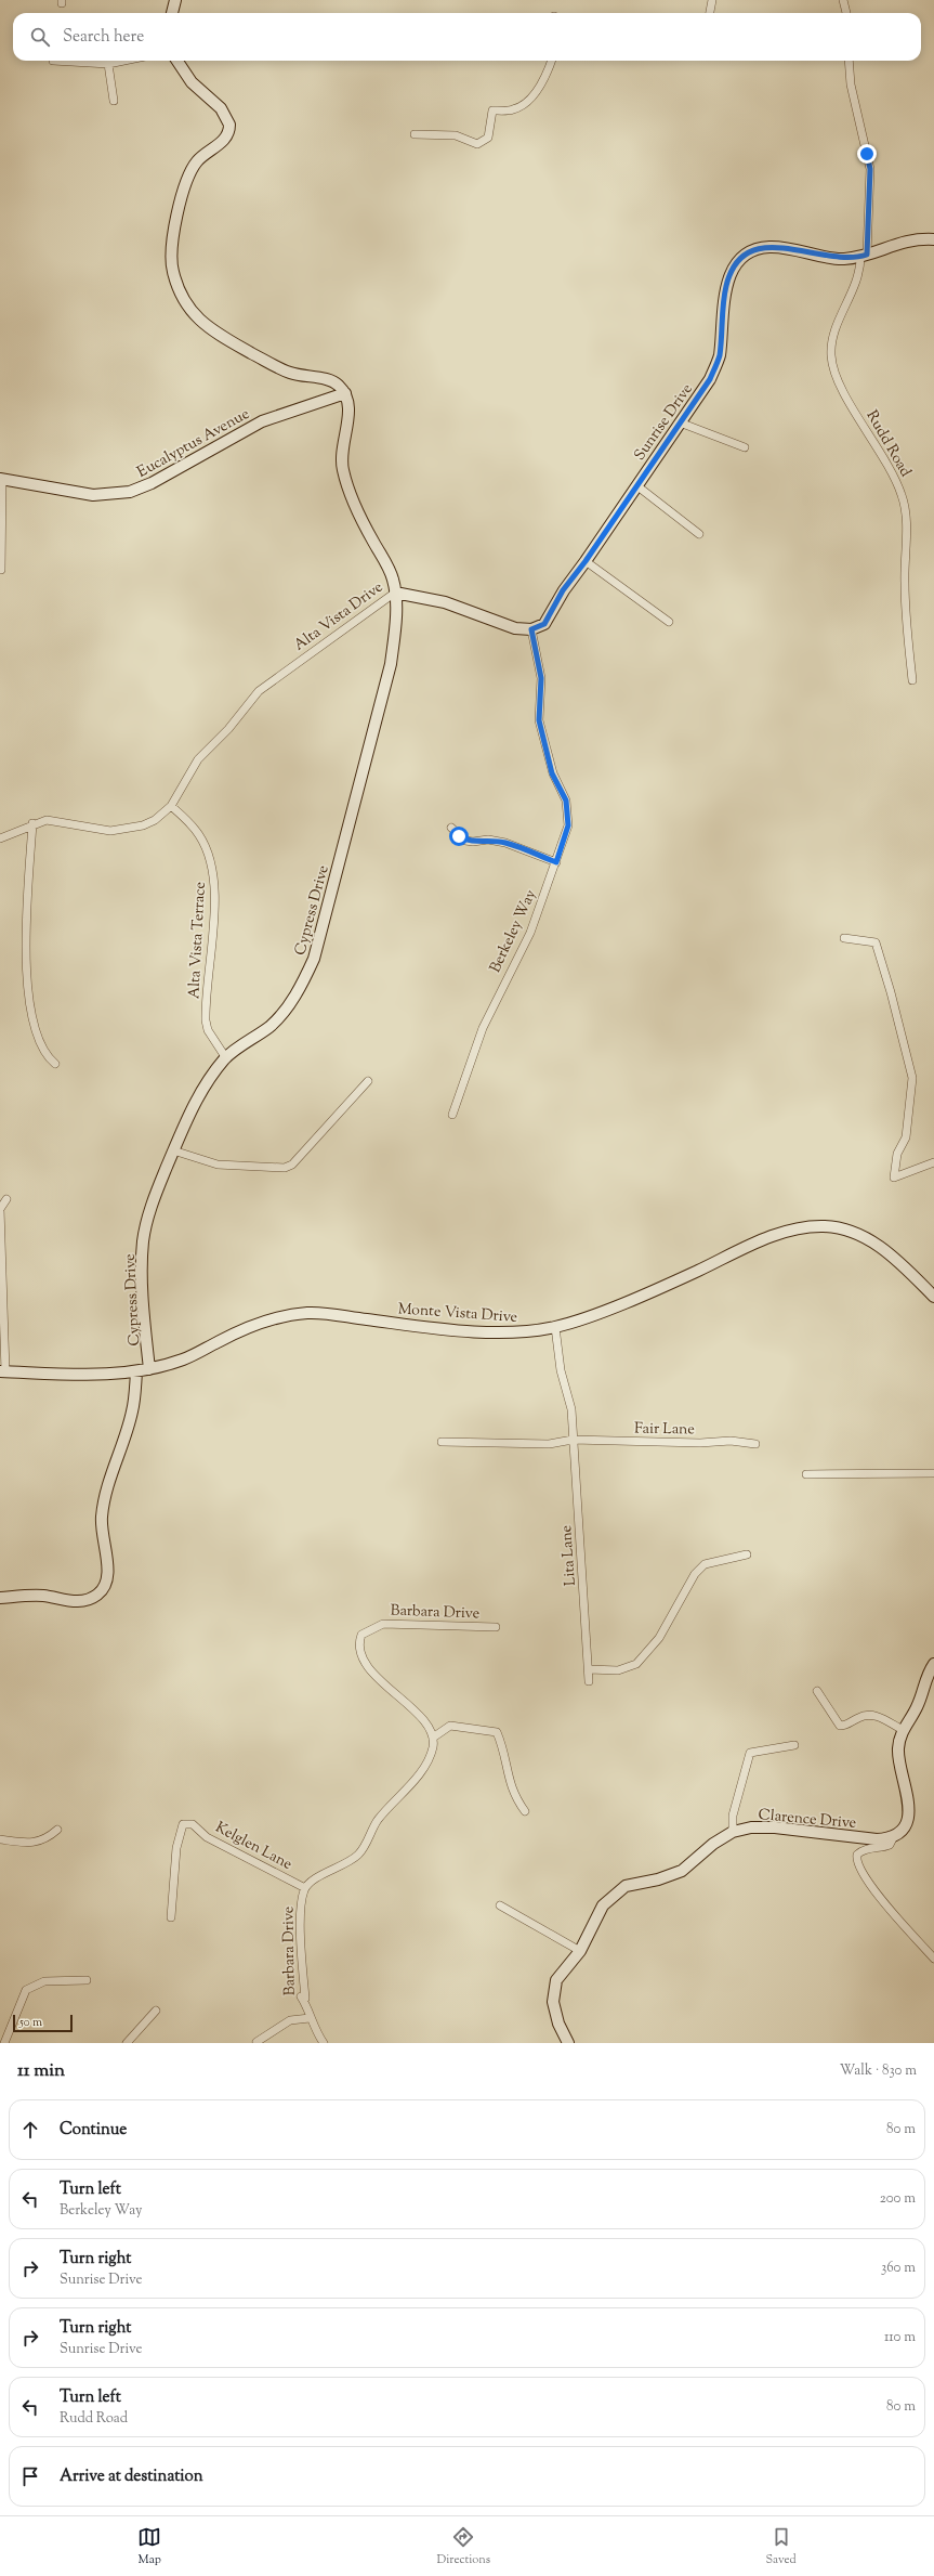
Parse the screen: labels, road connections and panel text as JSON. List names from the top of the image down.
{
  "streets": {
    "main road": [
      "Sunrise Drive",
      "Eucalyptus Avenue",
      "Alta Vista Drive",
      "Cypress Drive",
      "Monte Vista Drive",
      "Clarence Drive"
    ],
    "street": [
      "Rudd Road",
      "Berkeley Way",
      "Alta Vista Terrace",
      "Fair Lane",
      "Lita Lane",
      "Barbara Drive",
      "Kelglen Lane"
    ]
  },
  "crossings": [
    ["Sunrise Drive", "Rudd Road"],
    ["Sunrise Drive", "Berkeley Way"],
    ["Eucalyptus Avenue", "Alta Vista Drive"],
    ["Alta Vista Drive", "Cypress Drive"],
    ["Alta Vista Drive", "Alta Vista Terrace"],
    ["Cypress Drive", "Alta Vista Terrace"],
    ["Cypress Drive", "Monte Vista Drive"],
    ["Monte Vista Drive", "Lita Lane"],
    ["Fair Lane", "Lita Lane"],
    ["Barbara Drive", "Kelglen Lane"]
  ],
  "scale_bar": "50 m",
  "page": {
    "search": "Search here",
    "scale": "50 m",
    "heading": ["11 min", "Walk · 830 m"],
    "list": [
      ["Continue", "80 m"],
      ["Turn left", "Berkeley Way", "200 m"],
      ["Turn right", "Sunrise Drive", "360 m"],
      ["Turn right", "Sunrise Drive", "110 m"],
      ["Turn left", "Rudd Road", "80 m"],
      "Arrive at destination"
    ],
    "nav": ["Map", "Directions", "Saved"]
  }
}
